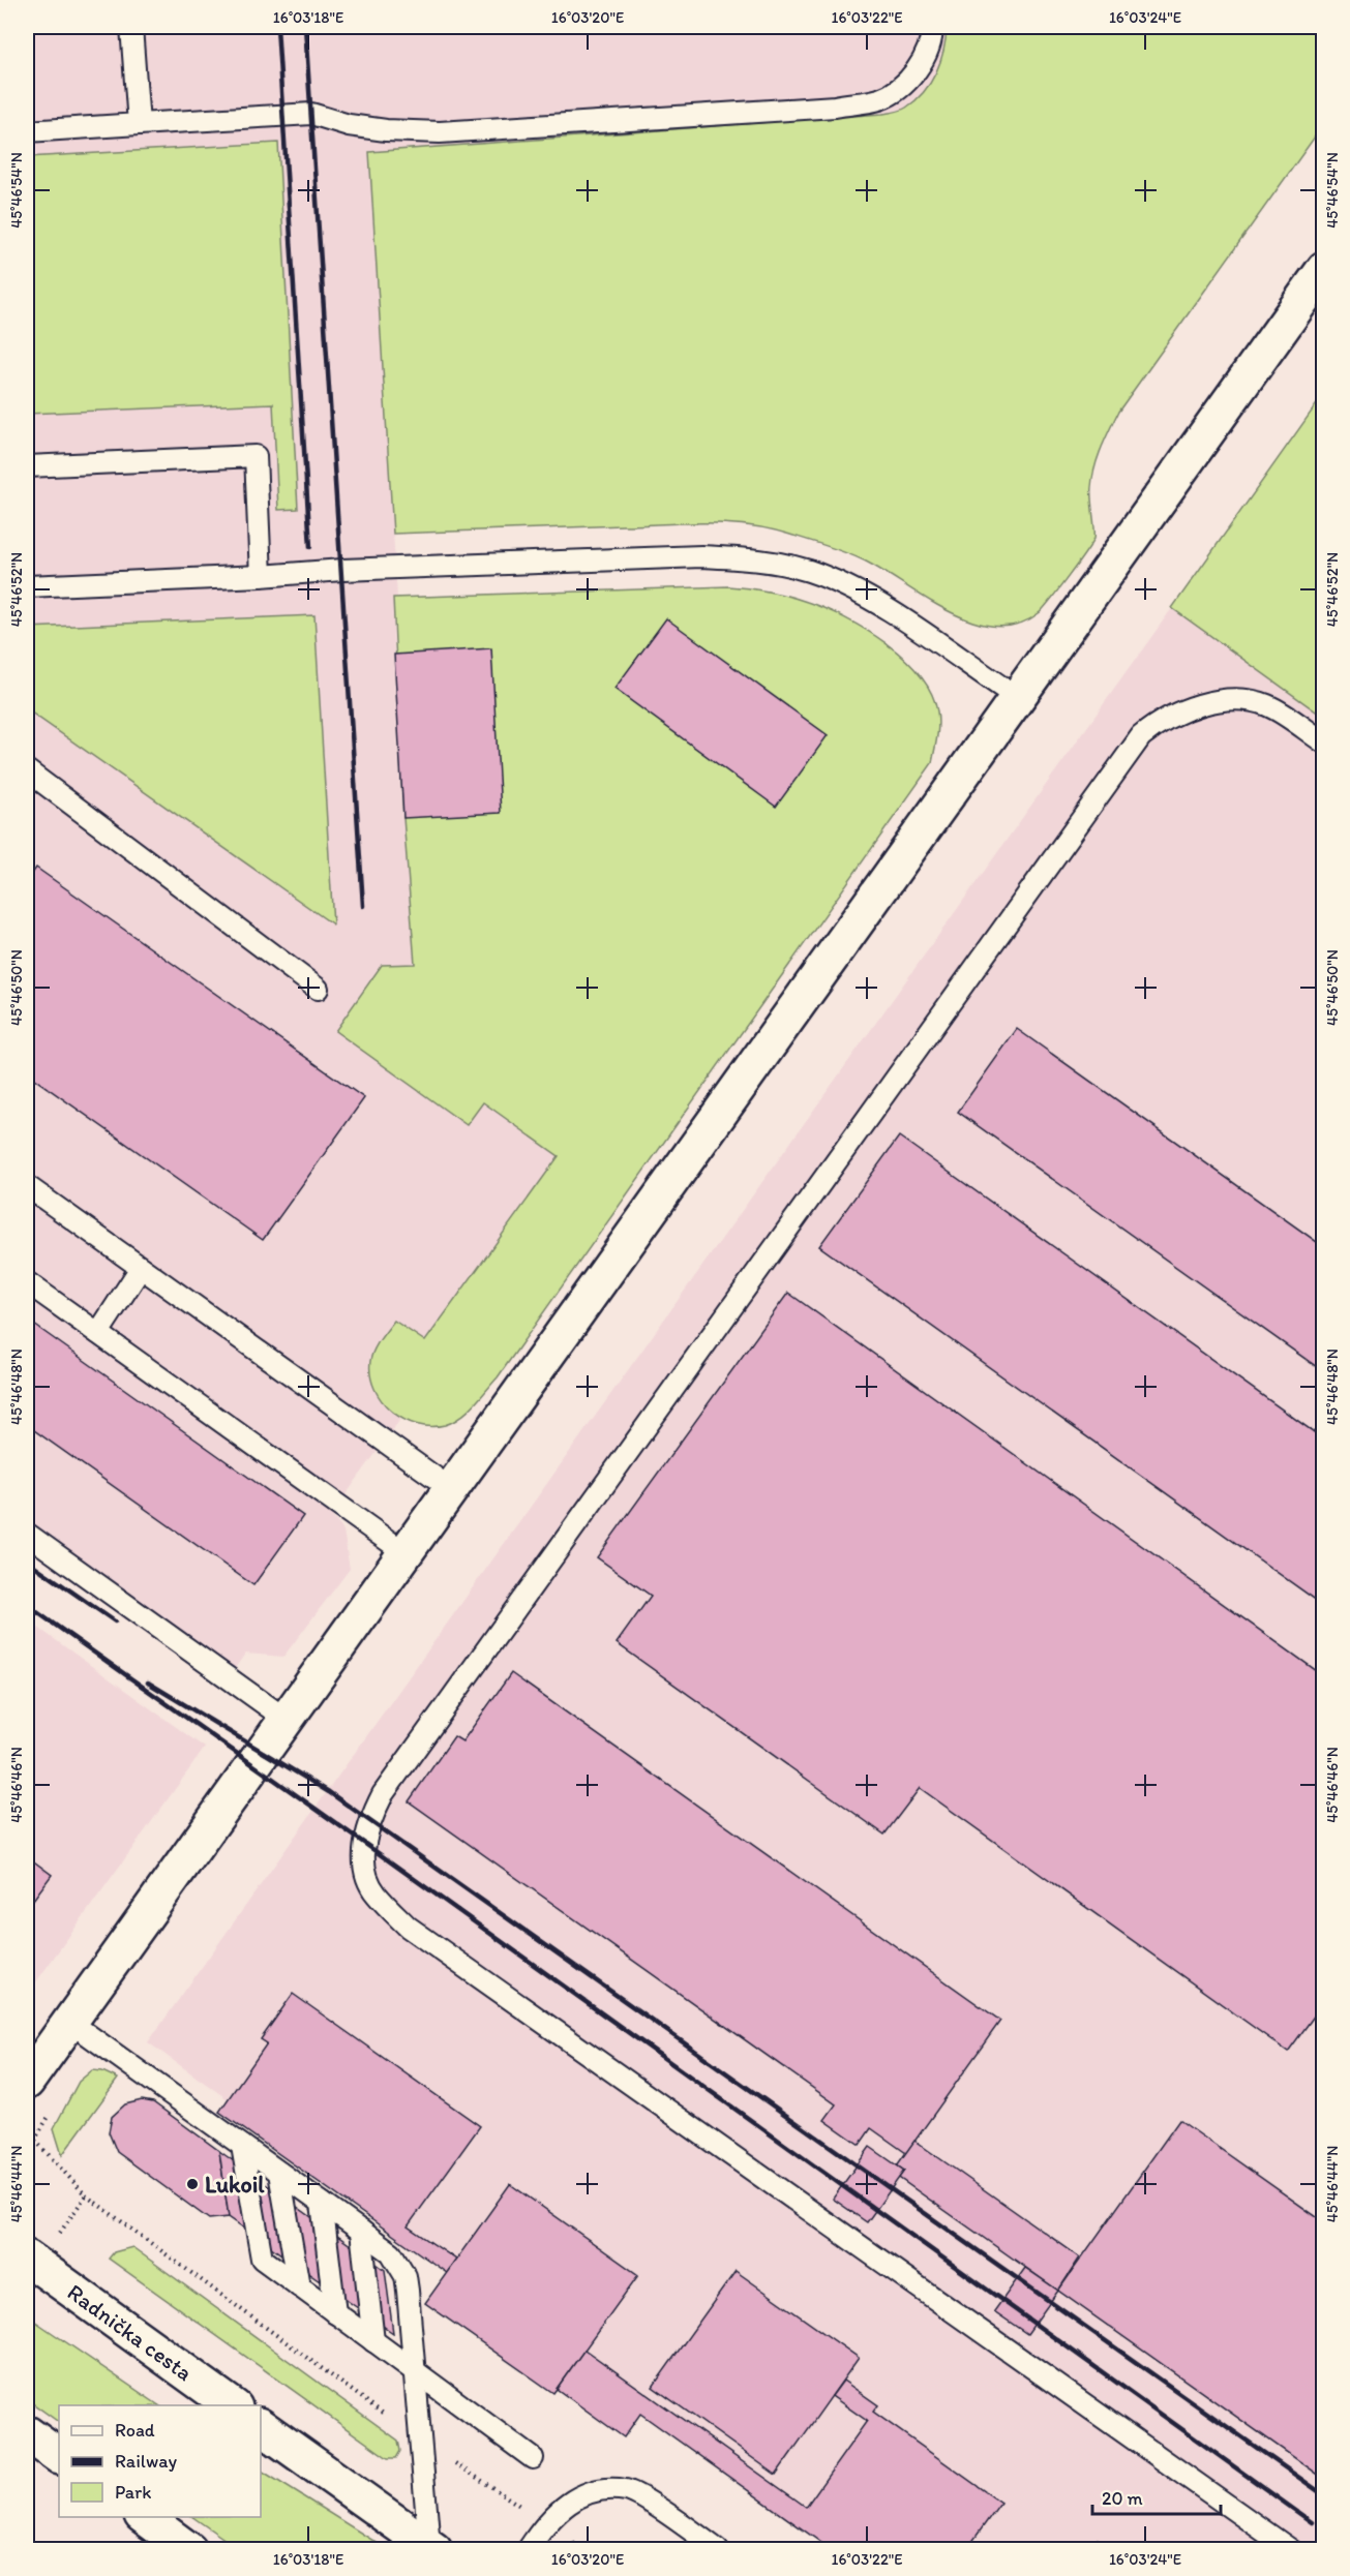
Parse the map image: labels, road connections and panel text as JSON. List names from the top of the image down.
{
  "streets": {
    "street": ["Radnička cesta"]
  },
  "places": ["Lukoil"],
  "legend": ["Road", "Railway", "Park"],
  "scale_bar": "20 m",
  "coordinates": [
    "16°03'18\"E",
    "16°03'20\"E",
    "16°03'22\"E",
    "16°03'24\"E",
    "45°46'54\"N",
    "45°46'52\"N",
    "45°46'50\"N",
    "45°46'48\"N",
    "45°46'46\"N",
    "45°46'44\"N"
  ]
}
